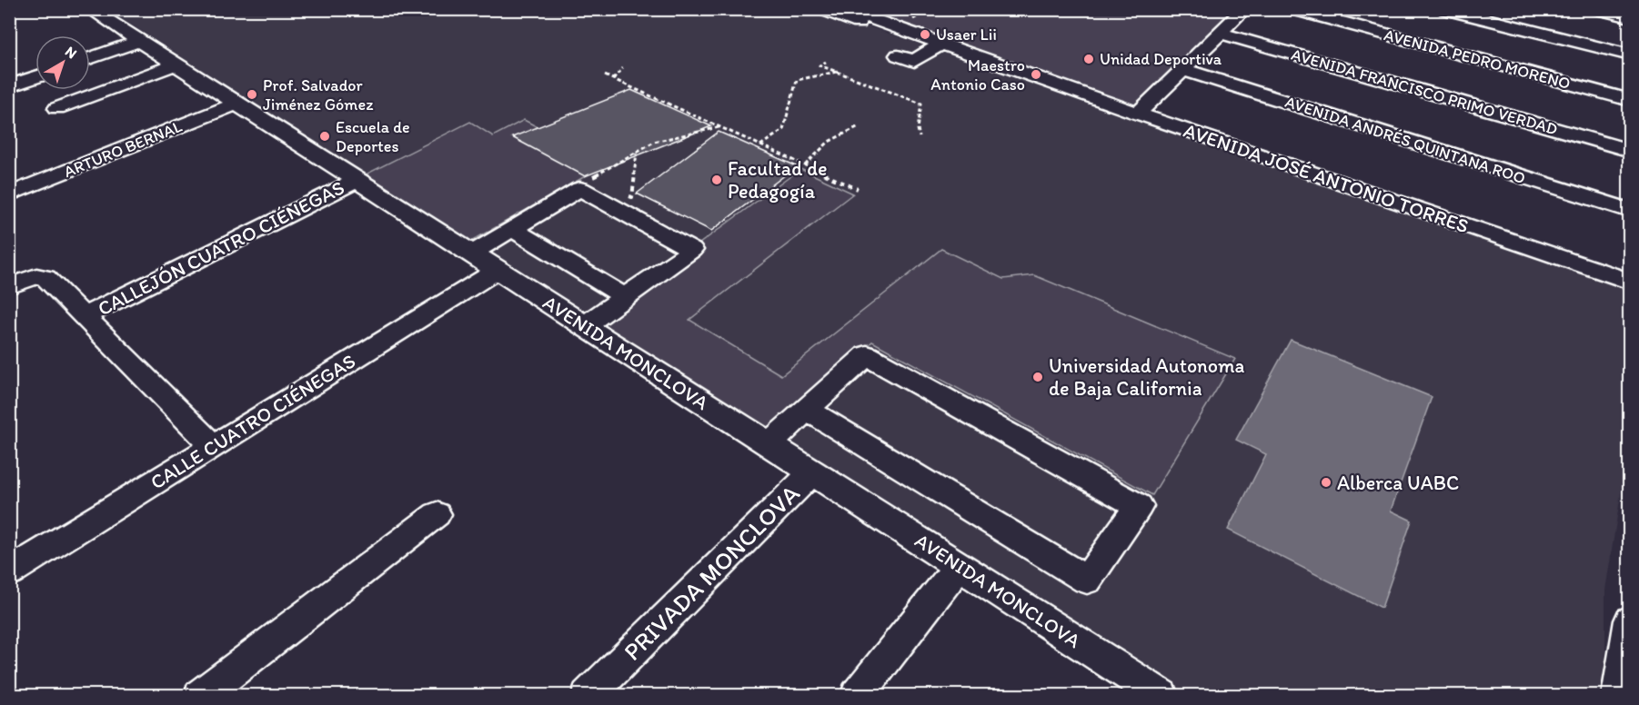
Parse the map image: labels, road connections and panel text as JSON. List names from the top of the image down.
{
  "streets": {
    "street": [
      "AVENIDA PEDRO MORENO",
      "AVENIDA FRANCISCO PRIMO VERDAD",
      "AVENIDA ANDRÉS QUINTANA ROO",
      "ARTURO BERNAL",
      "AVENIDA JOSÉ ANTONIO TORRES",
      "CALLEJÓN CUATRO CIÉNEGAS",
      "AVENIDA MONCLOVA",
      "CALLE CUATRO CIÉNEGAS",
      "PRIVADA MONCLOVA"
    ]
  },
  "crossings": [
    ["ARTURO BERNAL", "AVENIDA MONCLOVA"],
    ["CALLEJÓN CUATRO CIÉNEGAS", "AVENIDA MONCLOVA"],
    ["AVENIDA MONCLOVA", "CALLE CUATRO CIÉNEGAS"],
    ["AVENIDA MONCLOVA", "PRIVADA MONCLOVA"]
  ],
  "places": [
    "Usaer Lii",
    "Unidad Deportiva",
    "Maestro Antonio Caso",
    "Prof. Salvador Jiménez Gómez",
    "Escuela de Deportes",
    "Facultad de Pedagogía",
    "Universidad Autonoma de Baja California",
    "Alberca UABC"
  ],
  "north": "top right"
}
